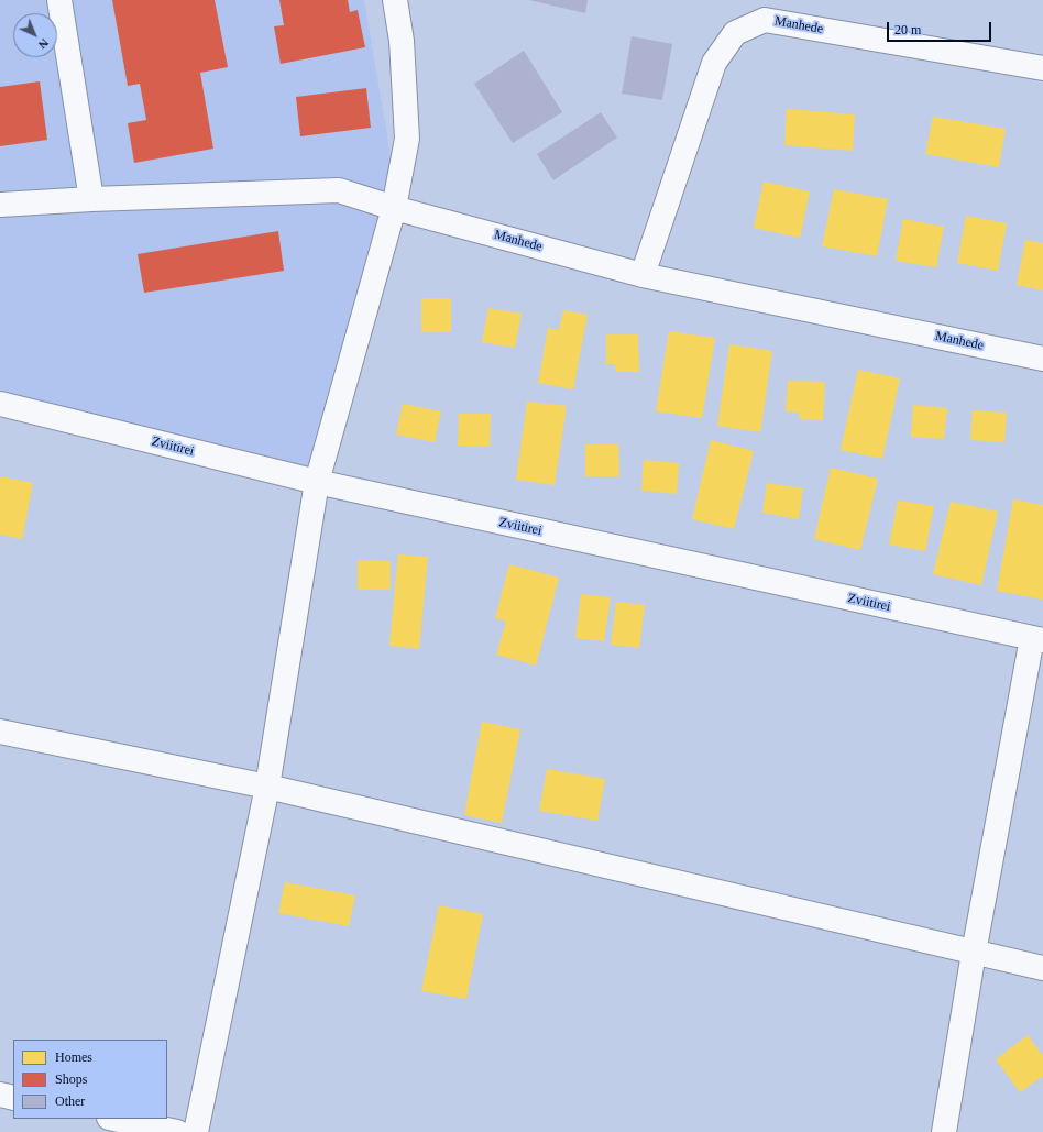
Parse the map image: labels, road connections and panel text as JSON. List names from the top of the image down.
{
  "streets": {
    "street": ["Manhede", "Zviitirei"]
  },
  "legend": ["Homes", "Shops", "Other"],
  "scale_bar": "20 m",
  "north": "bottom right"
}
